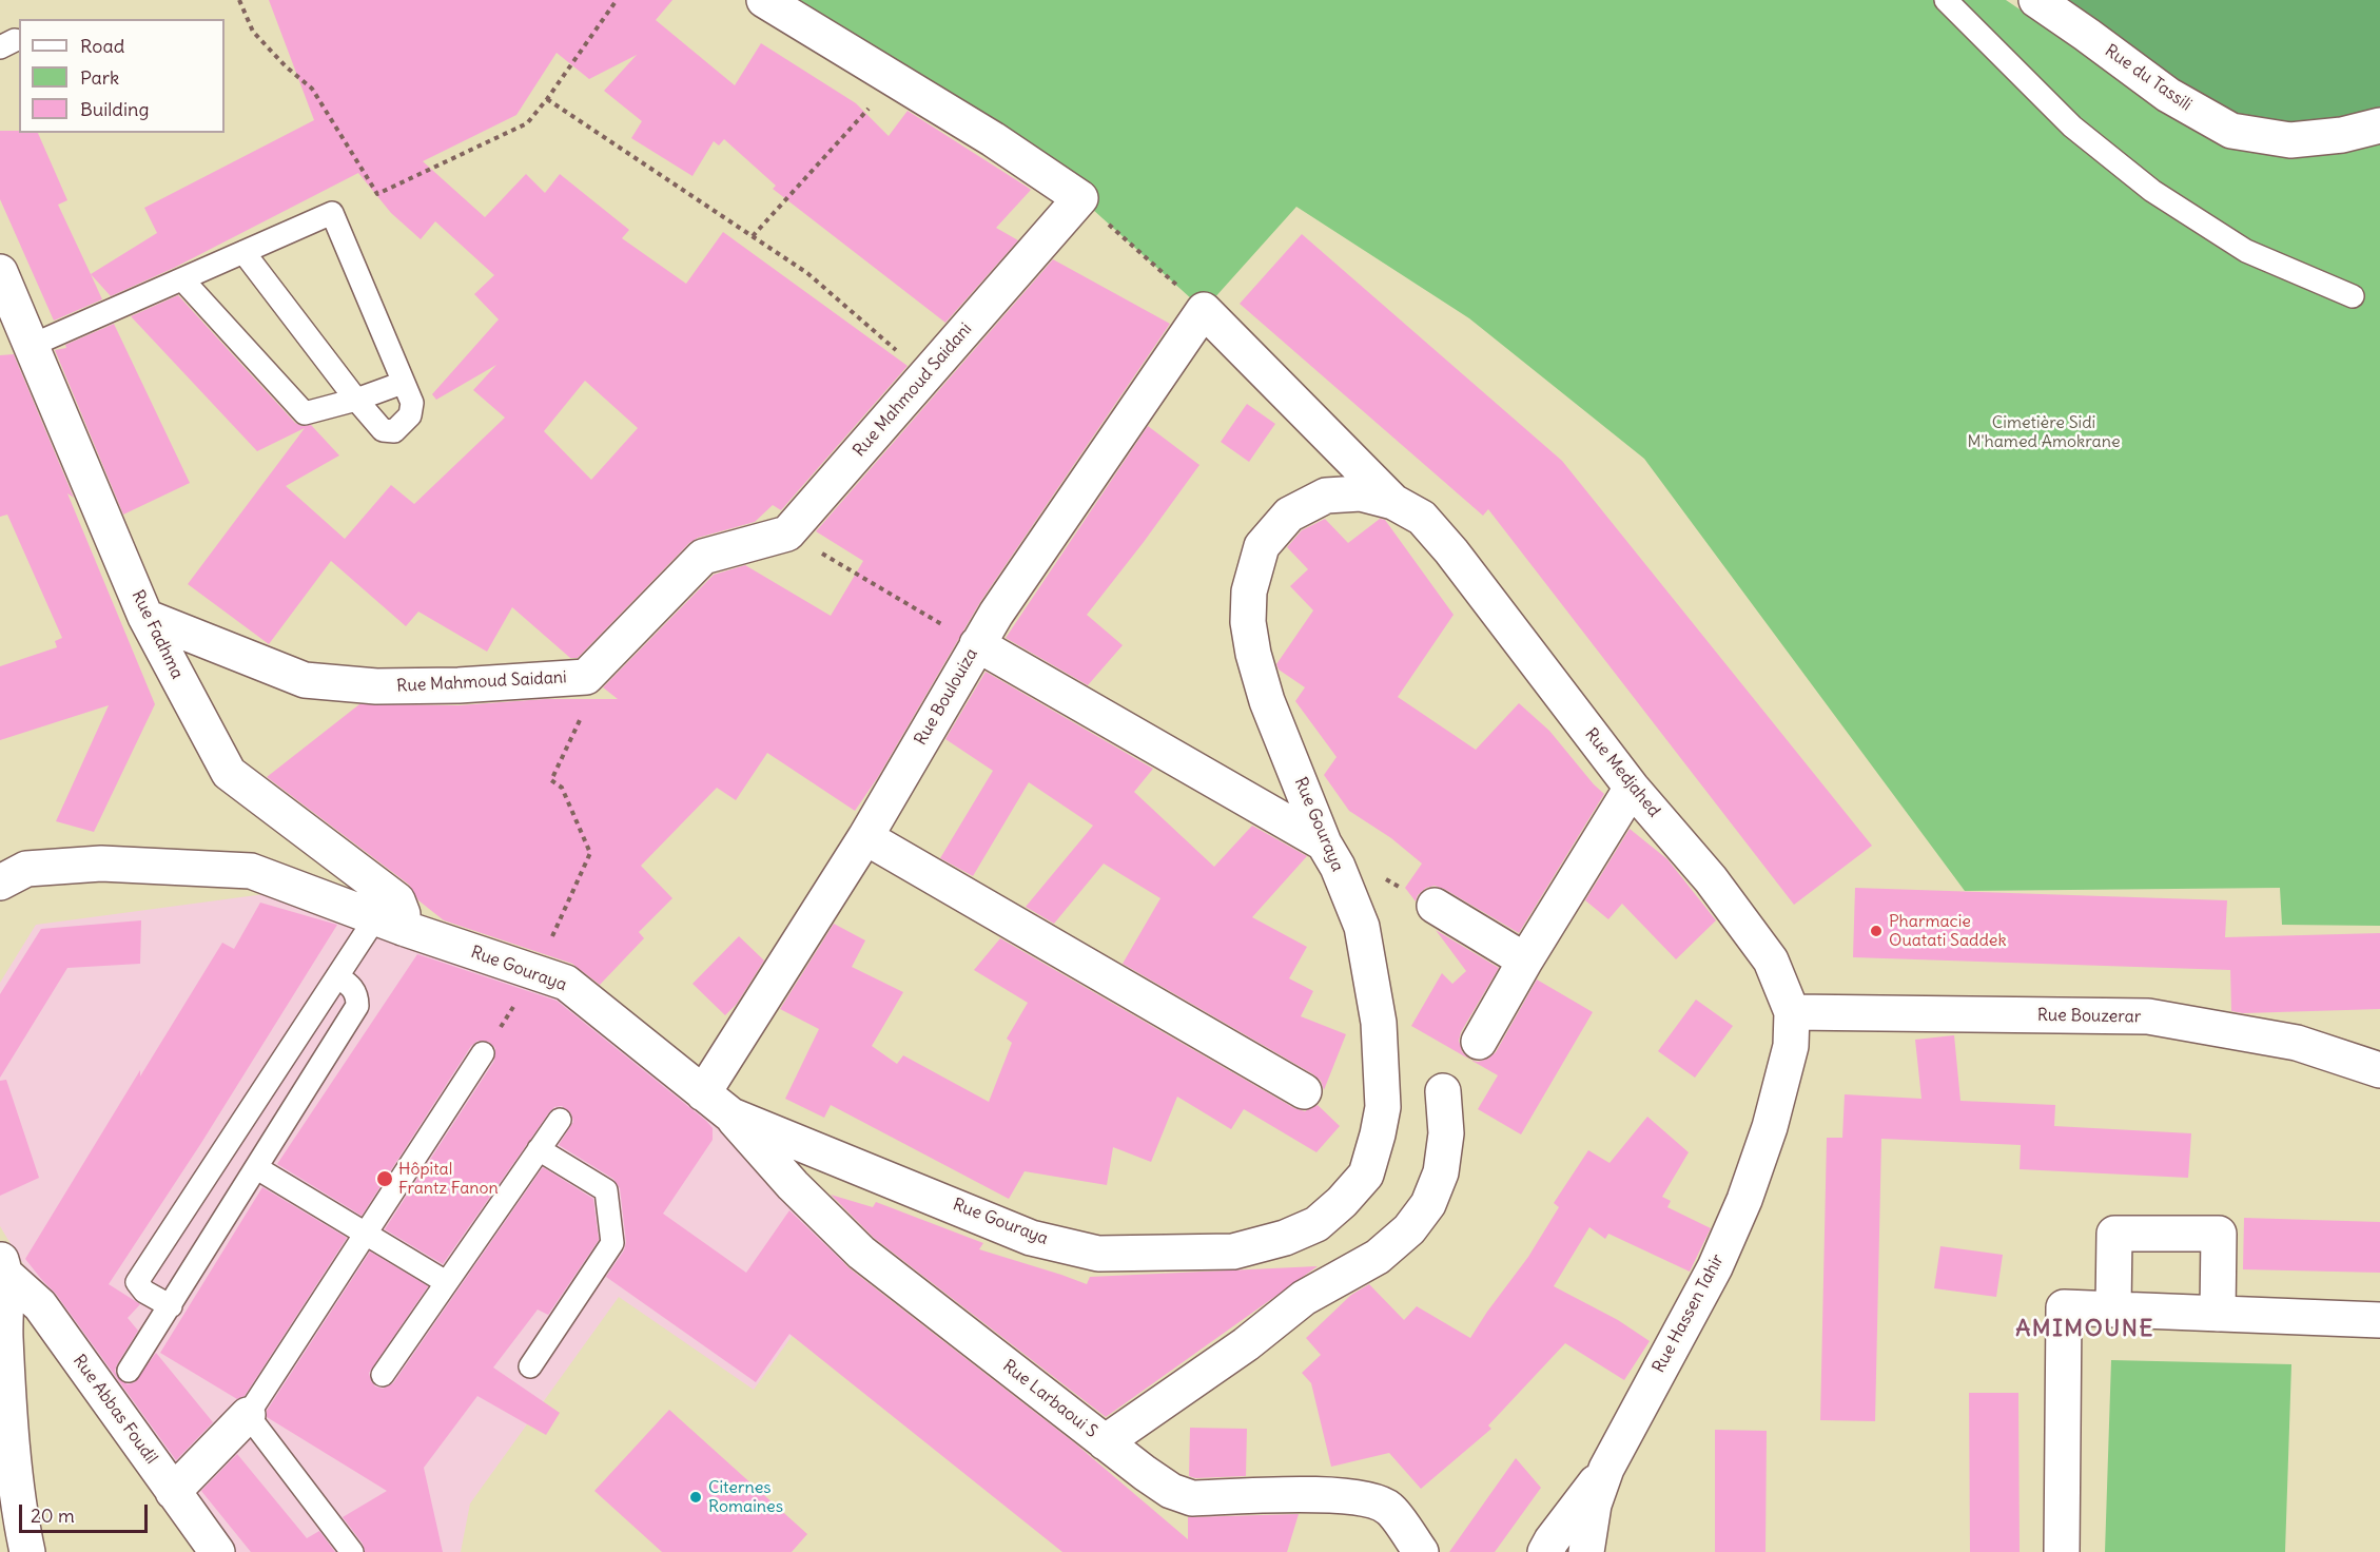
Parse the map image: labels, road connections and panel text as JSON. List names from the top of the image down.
{
  "streets": {
    "street": [
      "Rue du Tassili",
      "Rue Mahmoud Saidani",
      "Rue Fadhma",
      "Rue Boulouiza",
      "Rue Medjahed",
      "Rue Gouraya",
      "Rue Bouzerar",
      "Rue Hassen Tahir",
      "Rue Larbaoui S",
      "Rue Abbas Foudil"
    ]
  },
  "crossings": [
    ["Rue Mahmoud Saidani", "Rue Fadhma"],
    ["Rue Fadhma", "Rue Gouraya"],
    ["Rue Boulouiza", "Rue Gouraya"],
    ["Rue Medjahed", "Rue Gouraya"],
    ["Rue Medjahed", "Rue Bouzerar"],
    ["Rue Medjahed", "Rue Hassen Tahir"],
    ["Rue Gouraya", "Rue Larbaoui S"]
  ],
  "districts": ["AMIMOUNE"],
  "parks": ["Cimetière Sidi M'hamed Amokrane"],
  "places": ["Pharmacie Ouatati Saddek", "Hôpital Frantz Fanon", "Citernes Romaines"],
  "legend": ["Road", "Park", "Building"],
  "scale_bar": "20 m"
}
